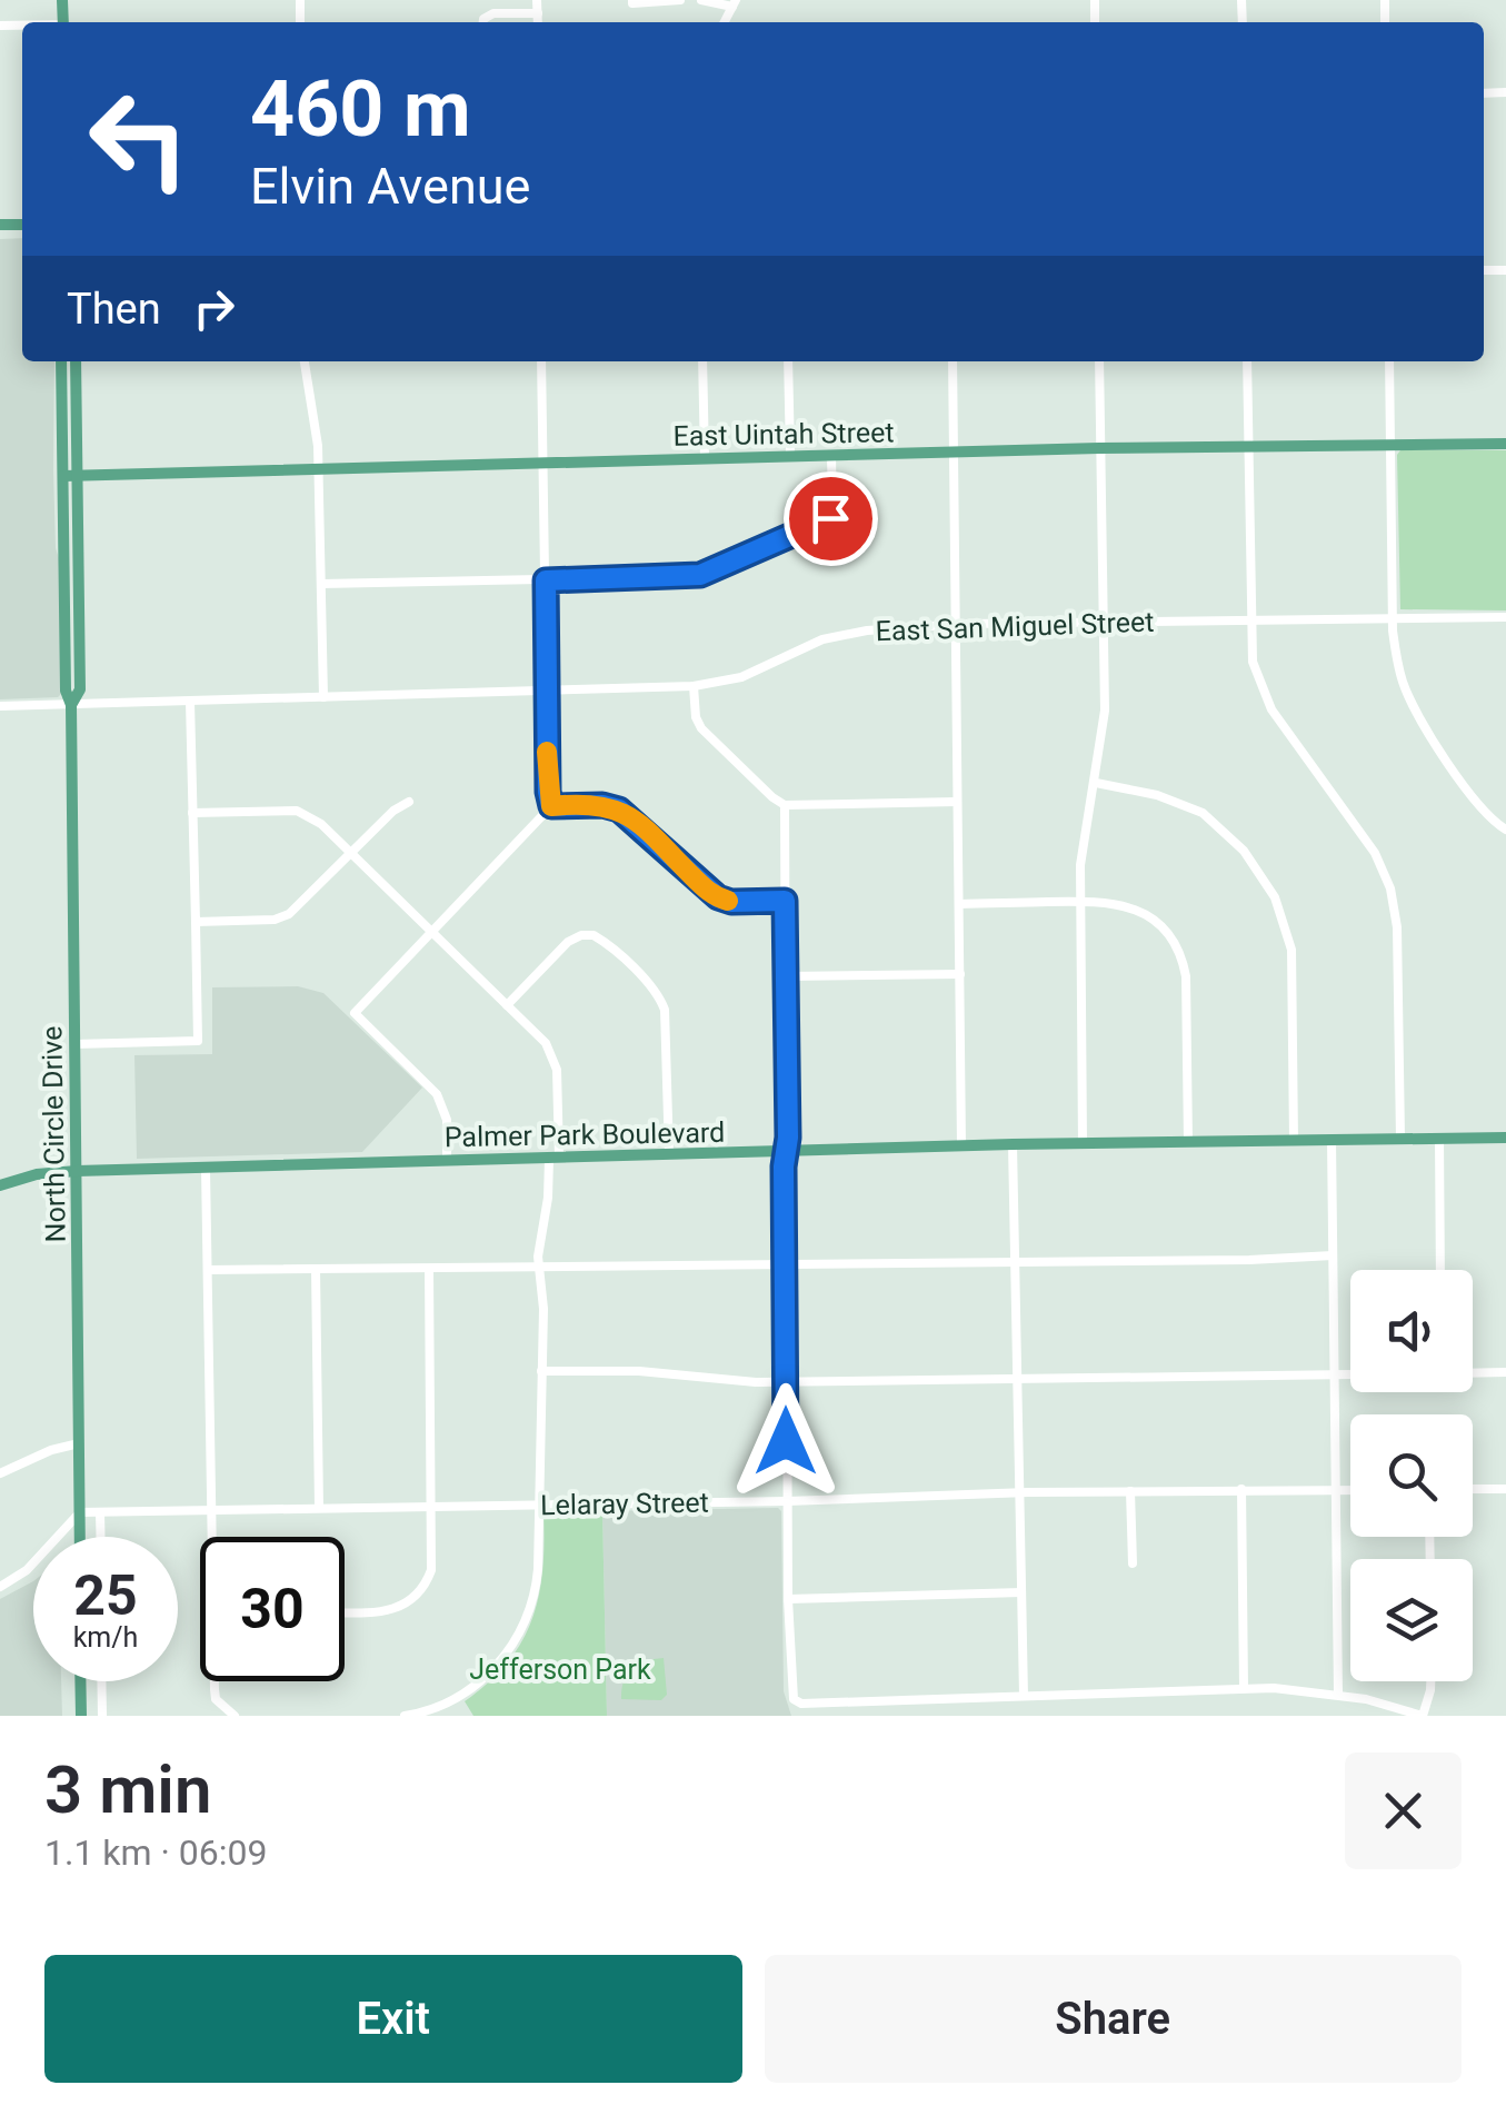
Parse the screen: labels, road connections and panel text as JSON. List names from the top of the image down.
{
  "streets": {
    "main road": ["East Uintah Street", "North Circle Drive", "Palmer Park Boulevard"],
    "street": ["East San Miguel Street", "Lelaray Street"]
  },
  "crossings": [
    ["East Uintah Street", "North Circle Drive"],
    ["East San Miguel Street", "North Circle Drive"],
    ["North Circle Drive", "Palmer Park Boulevard"],
    ["North Circle Drive", "Lelaray Street"]
  ],
  "parks": ["Jefferson Park"],
  "page": {
    "turn": ["460 m", "Elvin Avenue"],
    "then": "Then",
    "speed": "25 km/h",
    "limit": "30",
    "heading": ["3 min", "1.1 km · 06:09"],
    "buttons": ["Exit", "Share"]
  }
}
